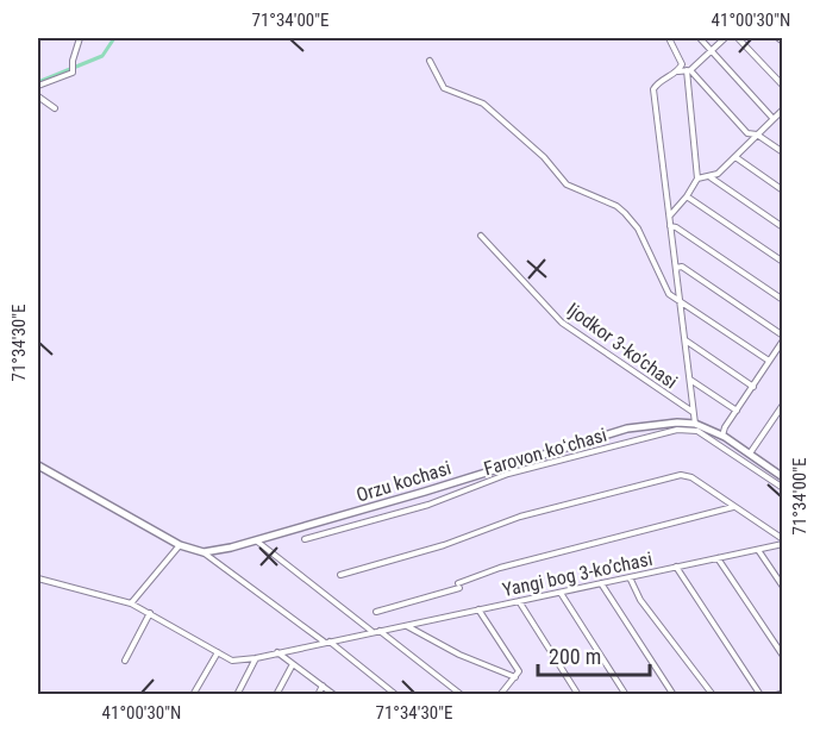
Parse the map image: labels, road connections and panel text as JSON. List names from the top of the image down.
{
  "streets": {
    "main road": ["Orzu kochasi"],
    "street": ["Ijodkor 3-koʼchasi", "Farovon koʻchasi", "Yangi bog 3-koʼchasi"]
  },
  "scale_bar": "200 m",
  "coordinates": ["71°34'00\"E", "41°00'30\"N", "71°34'30\"E"]
}
